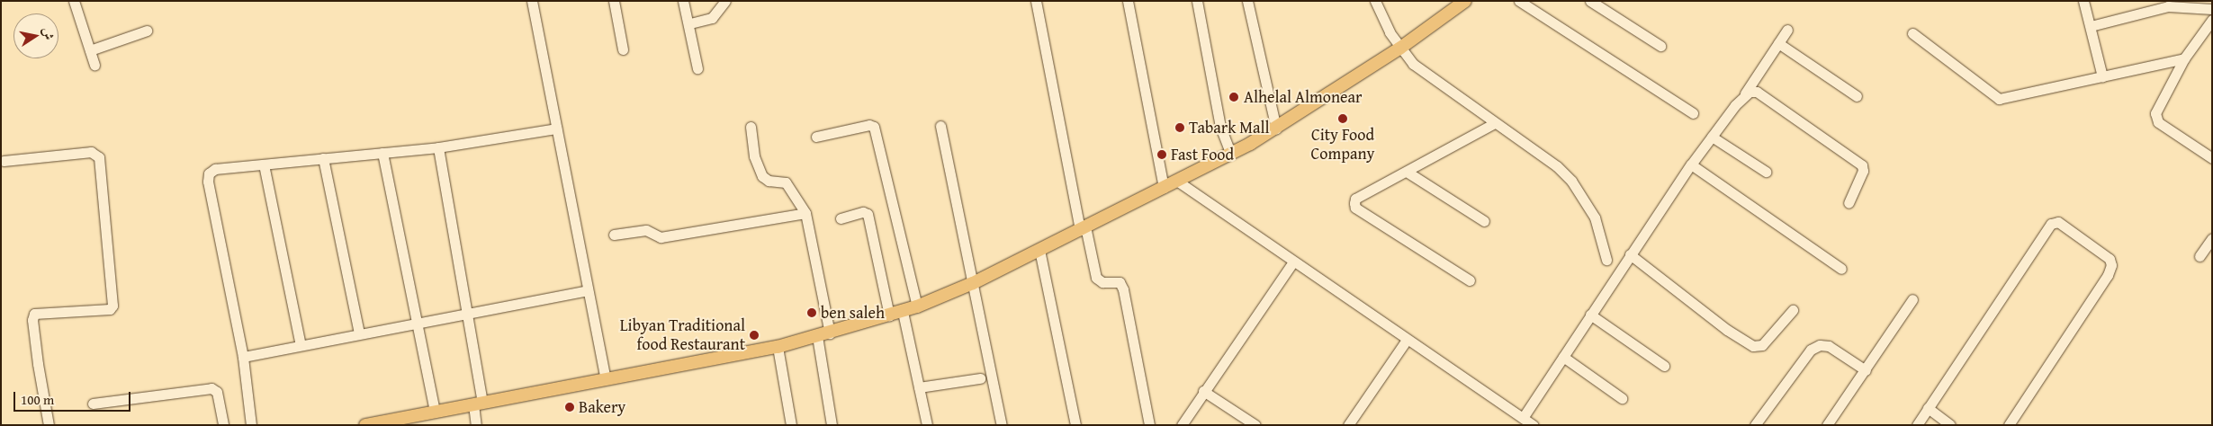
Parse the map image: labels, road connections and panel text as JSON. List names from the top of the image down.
{
  "places": [
    "Alhelal Almonear",
    "City Food Company",
    "Tabark Mall",
    "Fast Food",
    "ben saleh",
    "Libyan Traditional food Restaurant",
    "Bakery"
  ],
  "scale_bar": "100 m",
  "north": "right"
}
